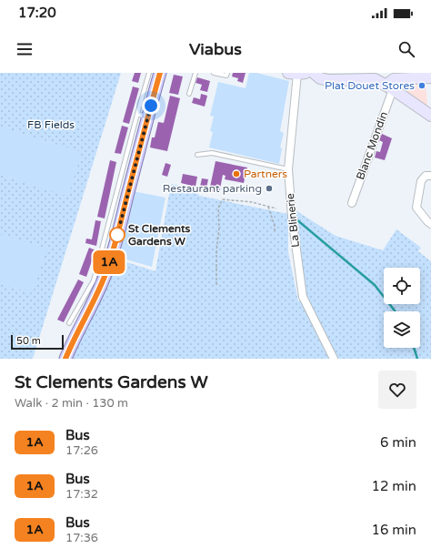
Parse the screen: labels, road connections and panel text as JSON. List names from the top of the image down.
{
  "streets": {
    "street": ["Blanc Mondin", "La Blinerie"]
  },
  "parks": ["FB Fields"],
  "places": [
    "Plat Douet Stores",
    "Partners",
    "Restaurant parking",
    "St Clements Gardens W"
  ],
  "lines": ["bus line 1A"],
  "scale_bar": "50 m",
  "page": {
    "status": "17:20",
    "header": "Viabus",
    "on_map": "1A",
    "scale": "50 m",
    "heading": ["St Clements Gardens W", "Walk · 2 min · 130 m"],
    "list": [
      {
        "mark": "1A",
        "name": "Bus",
        "note": "17:26",
        "value": "6 min"
      },
      {
        "mark": "1A",
        "name": "Bus",
        "note": "17:32",
        "value": "12 min"
      },
      {
        "mark": "1A",
        "name": "Bus",
        "note": "17:36",
        "value": "16 min"
      }
    ]
  }
}
